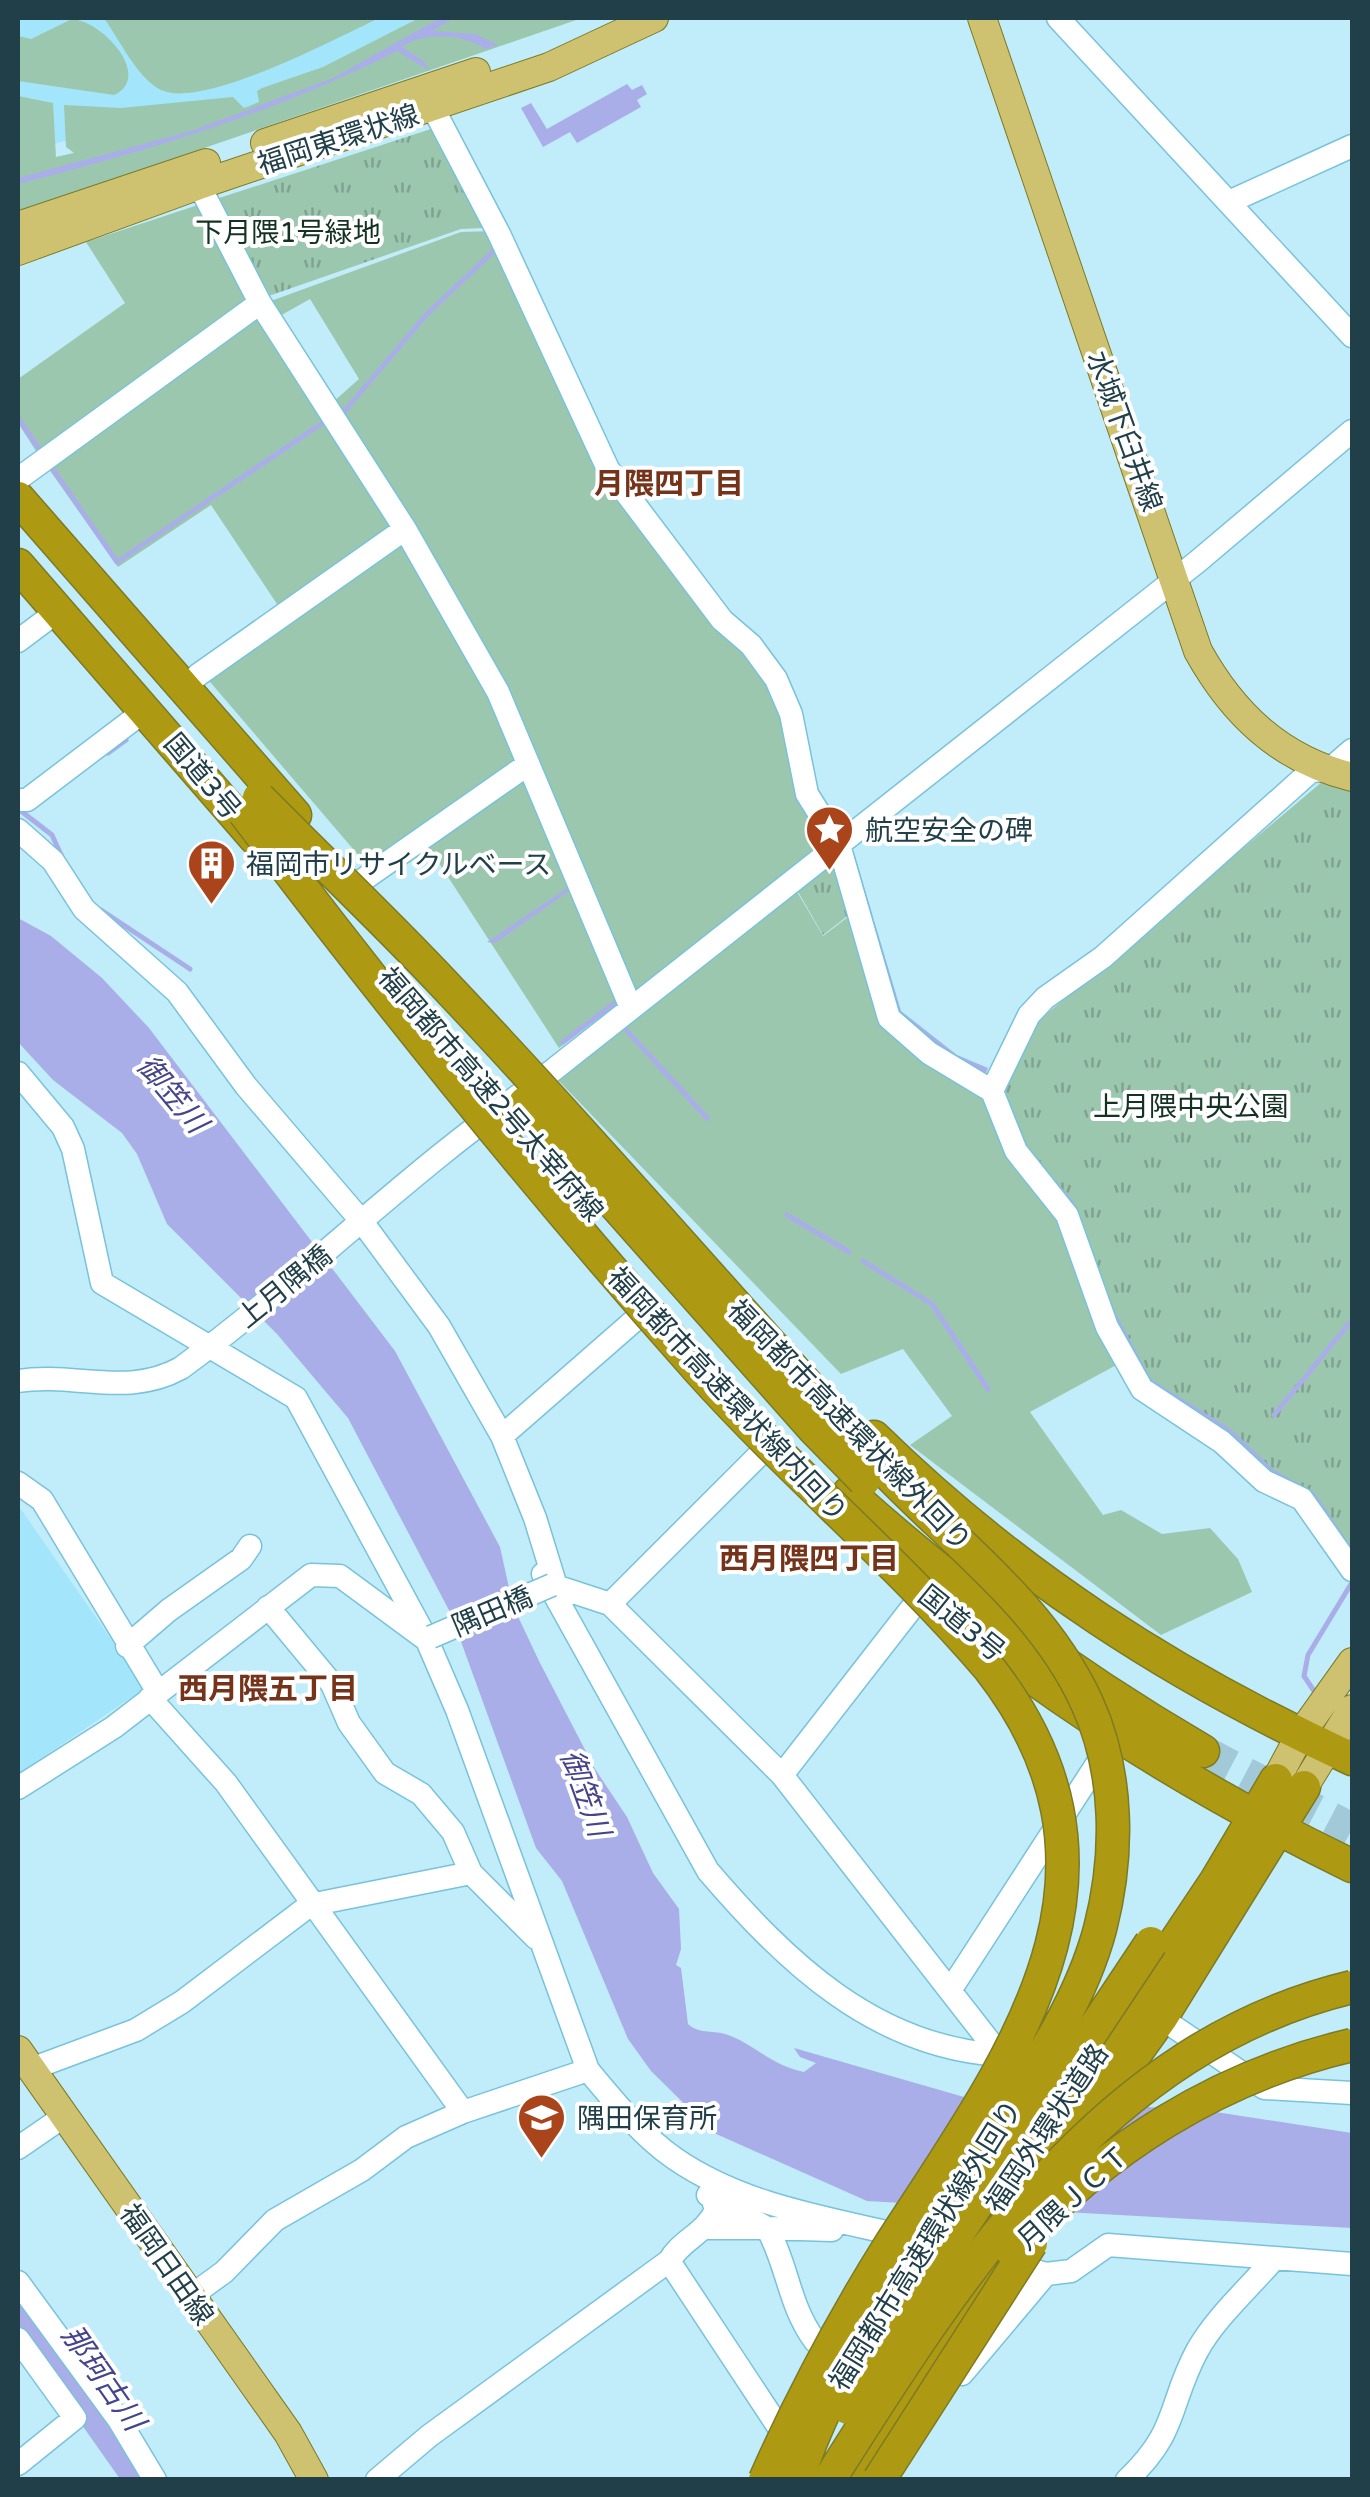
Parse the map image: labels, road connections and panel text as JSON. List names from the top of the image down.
{
  "streets": {
    "highway": [
      "国道3号",
      "福岡都市高速2号太宰府線",
      "福岡都市高速環状線内回り",
      "福岡都市高速環状線外回り",
      "福岡外環状道路",
      "月隈ＪＣＴ"
    ],
    "main road": ["福岡東環状線", "水城下臼井線", "福岡日田線"],
    "street": ["上月隅橋", "隅田橋"]
  },
  "crossings": [
    ["水城下臼井線", "上月隅橋"],
    ["国道3号", "上月隅橋"],
    ["国道3号", "福岡外環状道路"],
    ["福岡都市高速2号太宰府線", "福岡都市高速環状線内回り"],
    ["福岡都市高速2号太宰府線", "福岡都市高速環状線外回り"],
    ["福岡都市高速環状線内回り", "福岡都市高速環状線外回り"]
  ],
  "districts": ["月隈四丁目", "西月隈四丁目", "西月隈五丁目"],
  "water": ["御笠川", "那珂古川"],
  "parks": ["下月隈1号緑地", "上月隈中央公園"],
  "places": {
    "place": ["航空安全の碑"],
    "building": ["福岡市リサイクルベース"],
    "school or university": ["隅田保育所"]
  }
}
